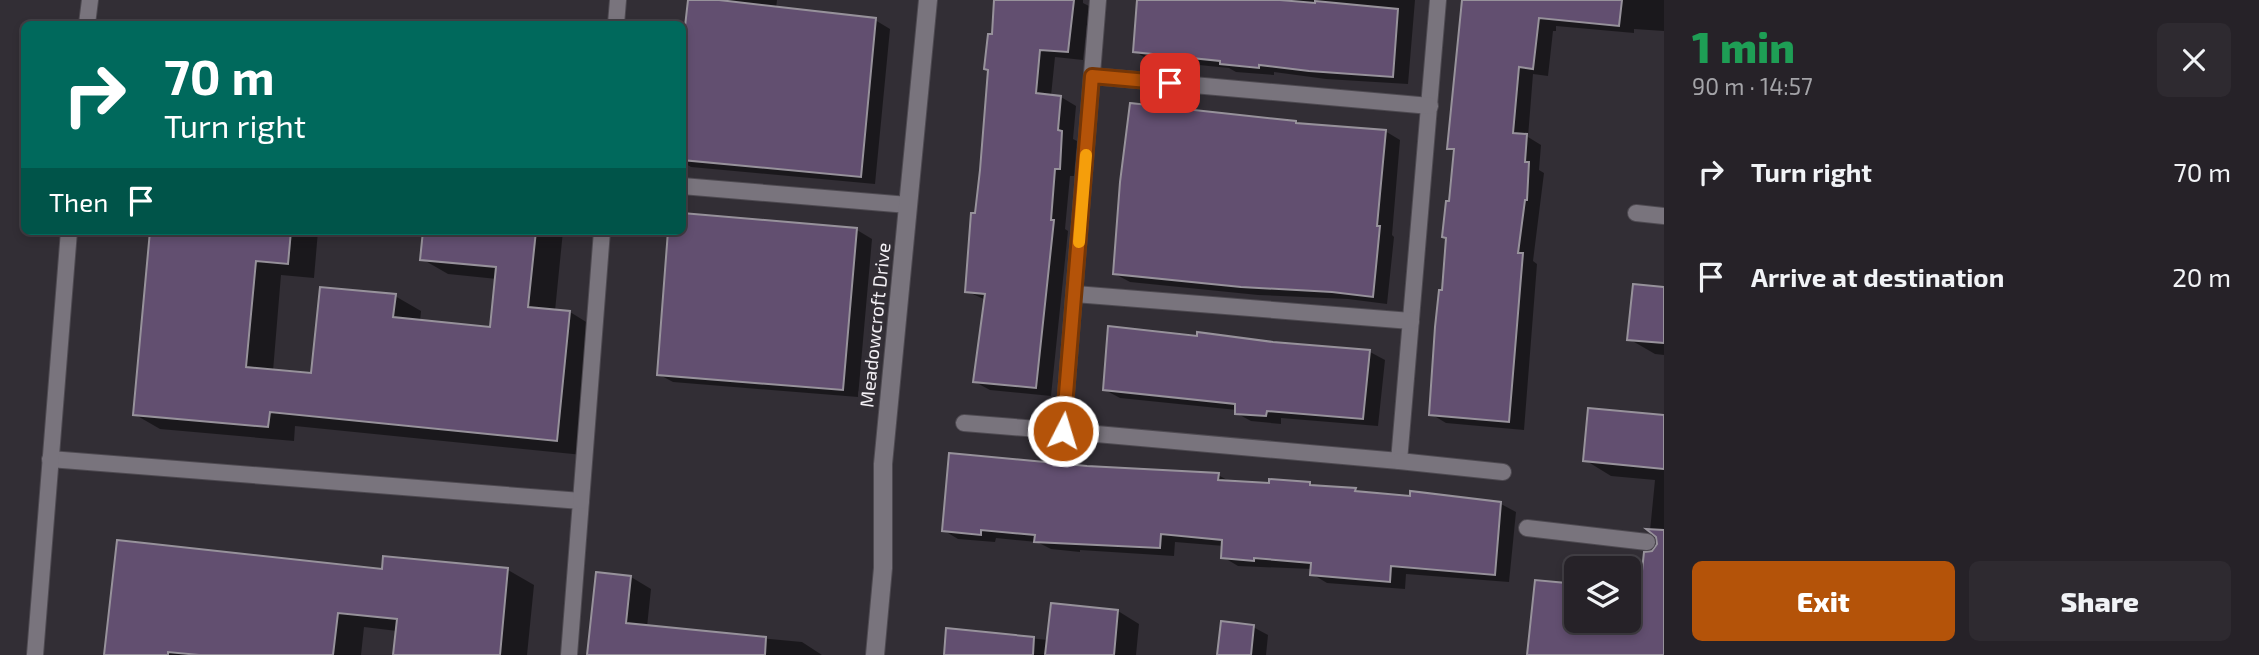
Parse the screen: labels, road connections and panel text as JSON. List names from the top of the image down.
{
  "streets": {
    "street": ["Meadowcroft Drive"]
  },
  "page": {
    "heading": ["1 min", "90 m · 14:57"],
    "turn": ["70 m", "Turn right"],
    "list": [
      {
        "name": "Turn right",
        "value": "70 m"
      },
      {
        "name": "Arrive at destination",
        "value": "20 m"
      }
    ],
    "then": "Then",
    "buttons": ["Exit", "Share"]
  }
}
